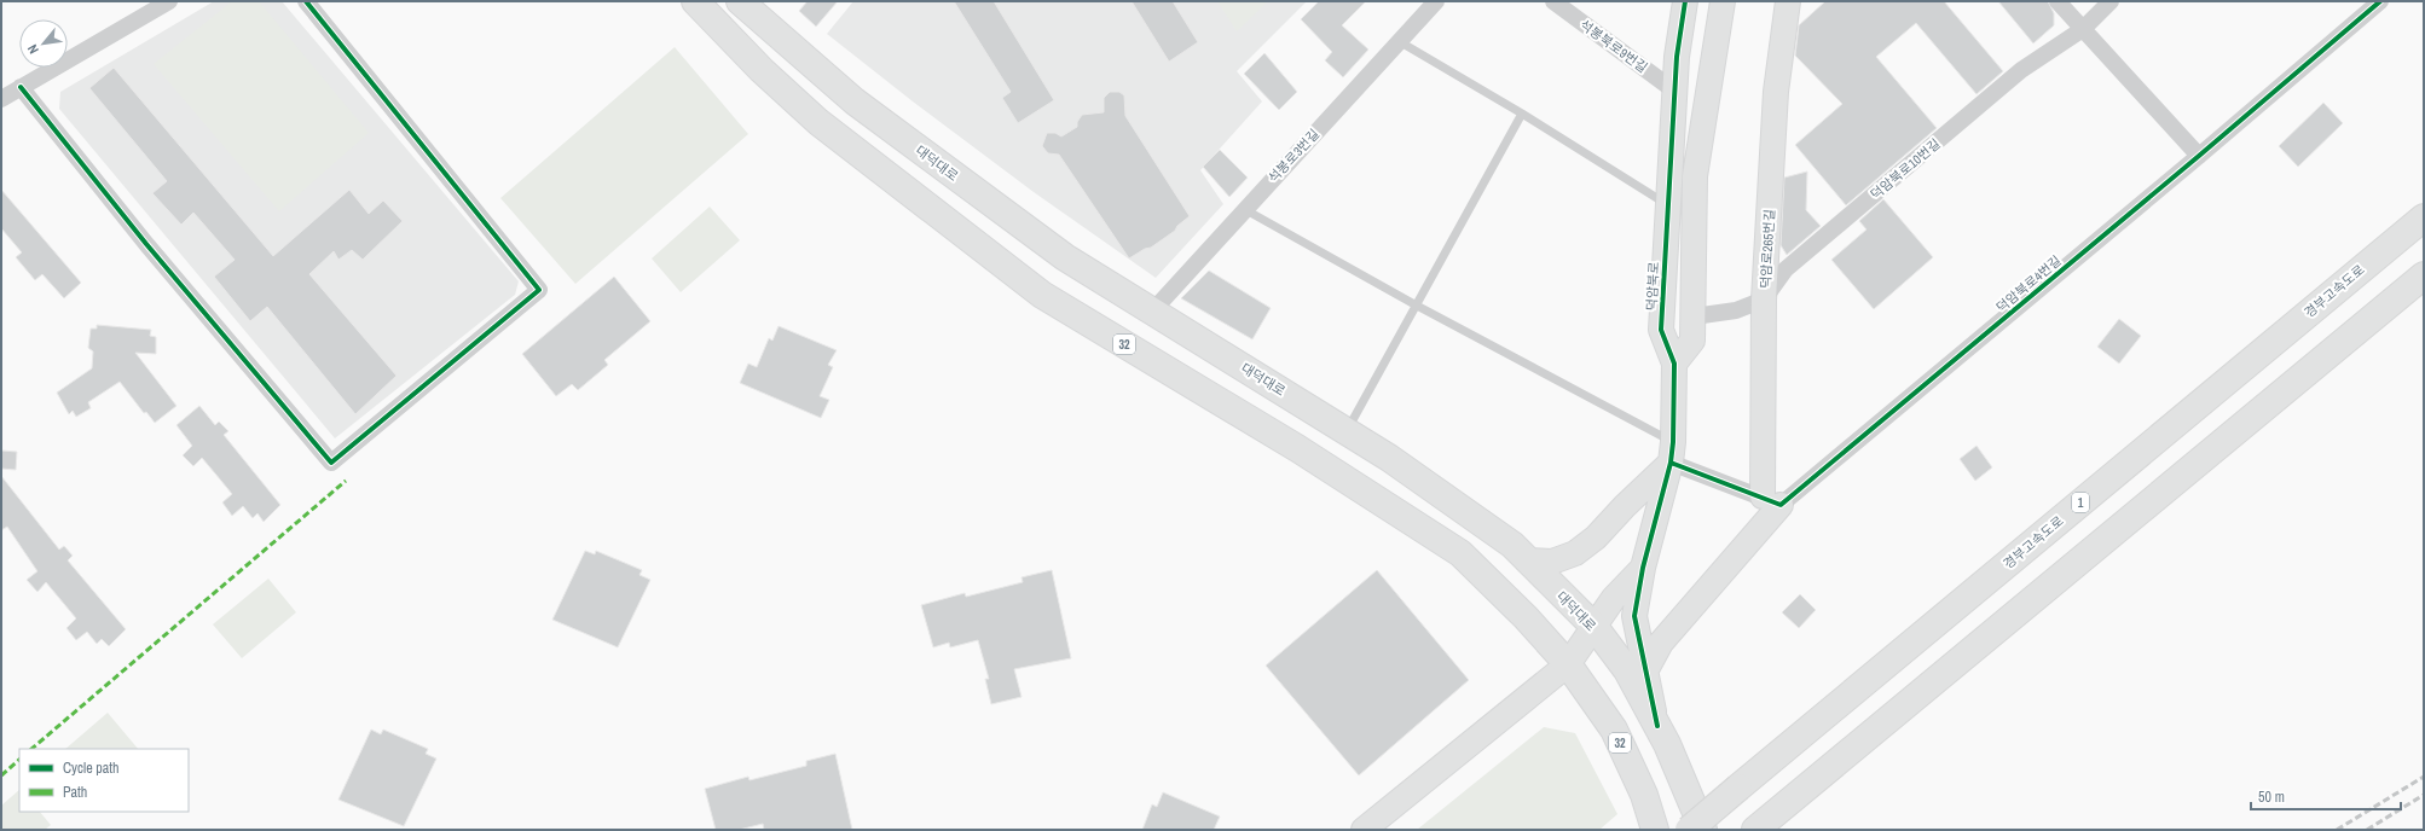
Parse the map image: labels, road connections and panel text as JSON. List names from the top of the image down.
{
  "streets": {
    "main road": [
      "대덕대로",
      "경부고속도로",
      "32",
      "1"
    ],
    "street": [
      "석봉북로9번길",
      "석봉로3번길",
      "덕암북로10번길",
      "덕암로265번길",
      "덕암북로4번길",
      "덕암북로"
    ]
  },
  "crossings": [
    ["석봉북로9번길", "덕암북로"],
    ["석봉로3번길", "대덕대로"],
    ["대덕대로", "덕암북로"],
    ["덕암북로10번길", "덕암로265번길"],
    ["덕암로265번길", "덕암북로4번길"],
    ["덕암북로", "32"]
  ],
  "legend": ["Cycle path", "Path"],
  "scale_bar": "50 m",
  "north": "bottom left"
}
